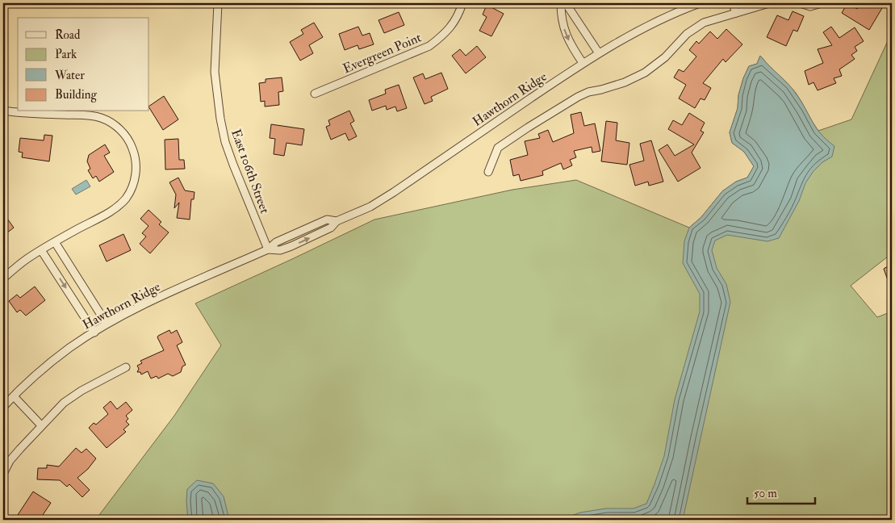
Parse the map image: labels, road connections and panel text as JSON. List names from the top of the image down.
{
  "streets": {
    "street": ["Evergreen Point", "Hawthorn Ridge", "East 106th Street"]
  },
  "crossings": [
    ["Hawthorn Ridge", "East 106th Street"]
  ],
  "legend": [
    "Road",
    "Park",
    "Water",
    "Building"
  ],
  "scale_bar": "50 m"
}
